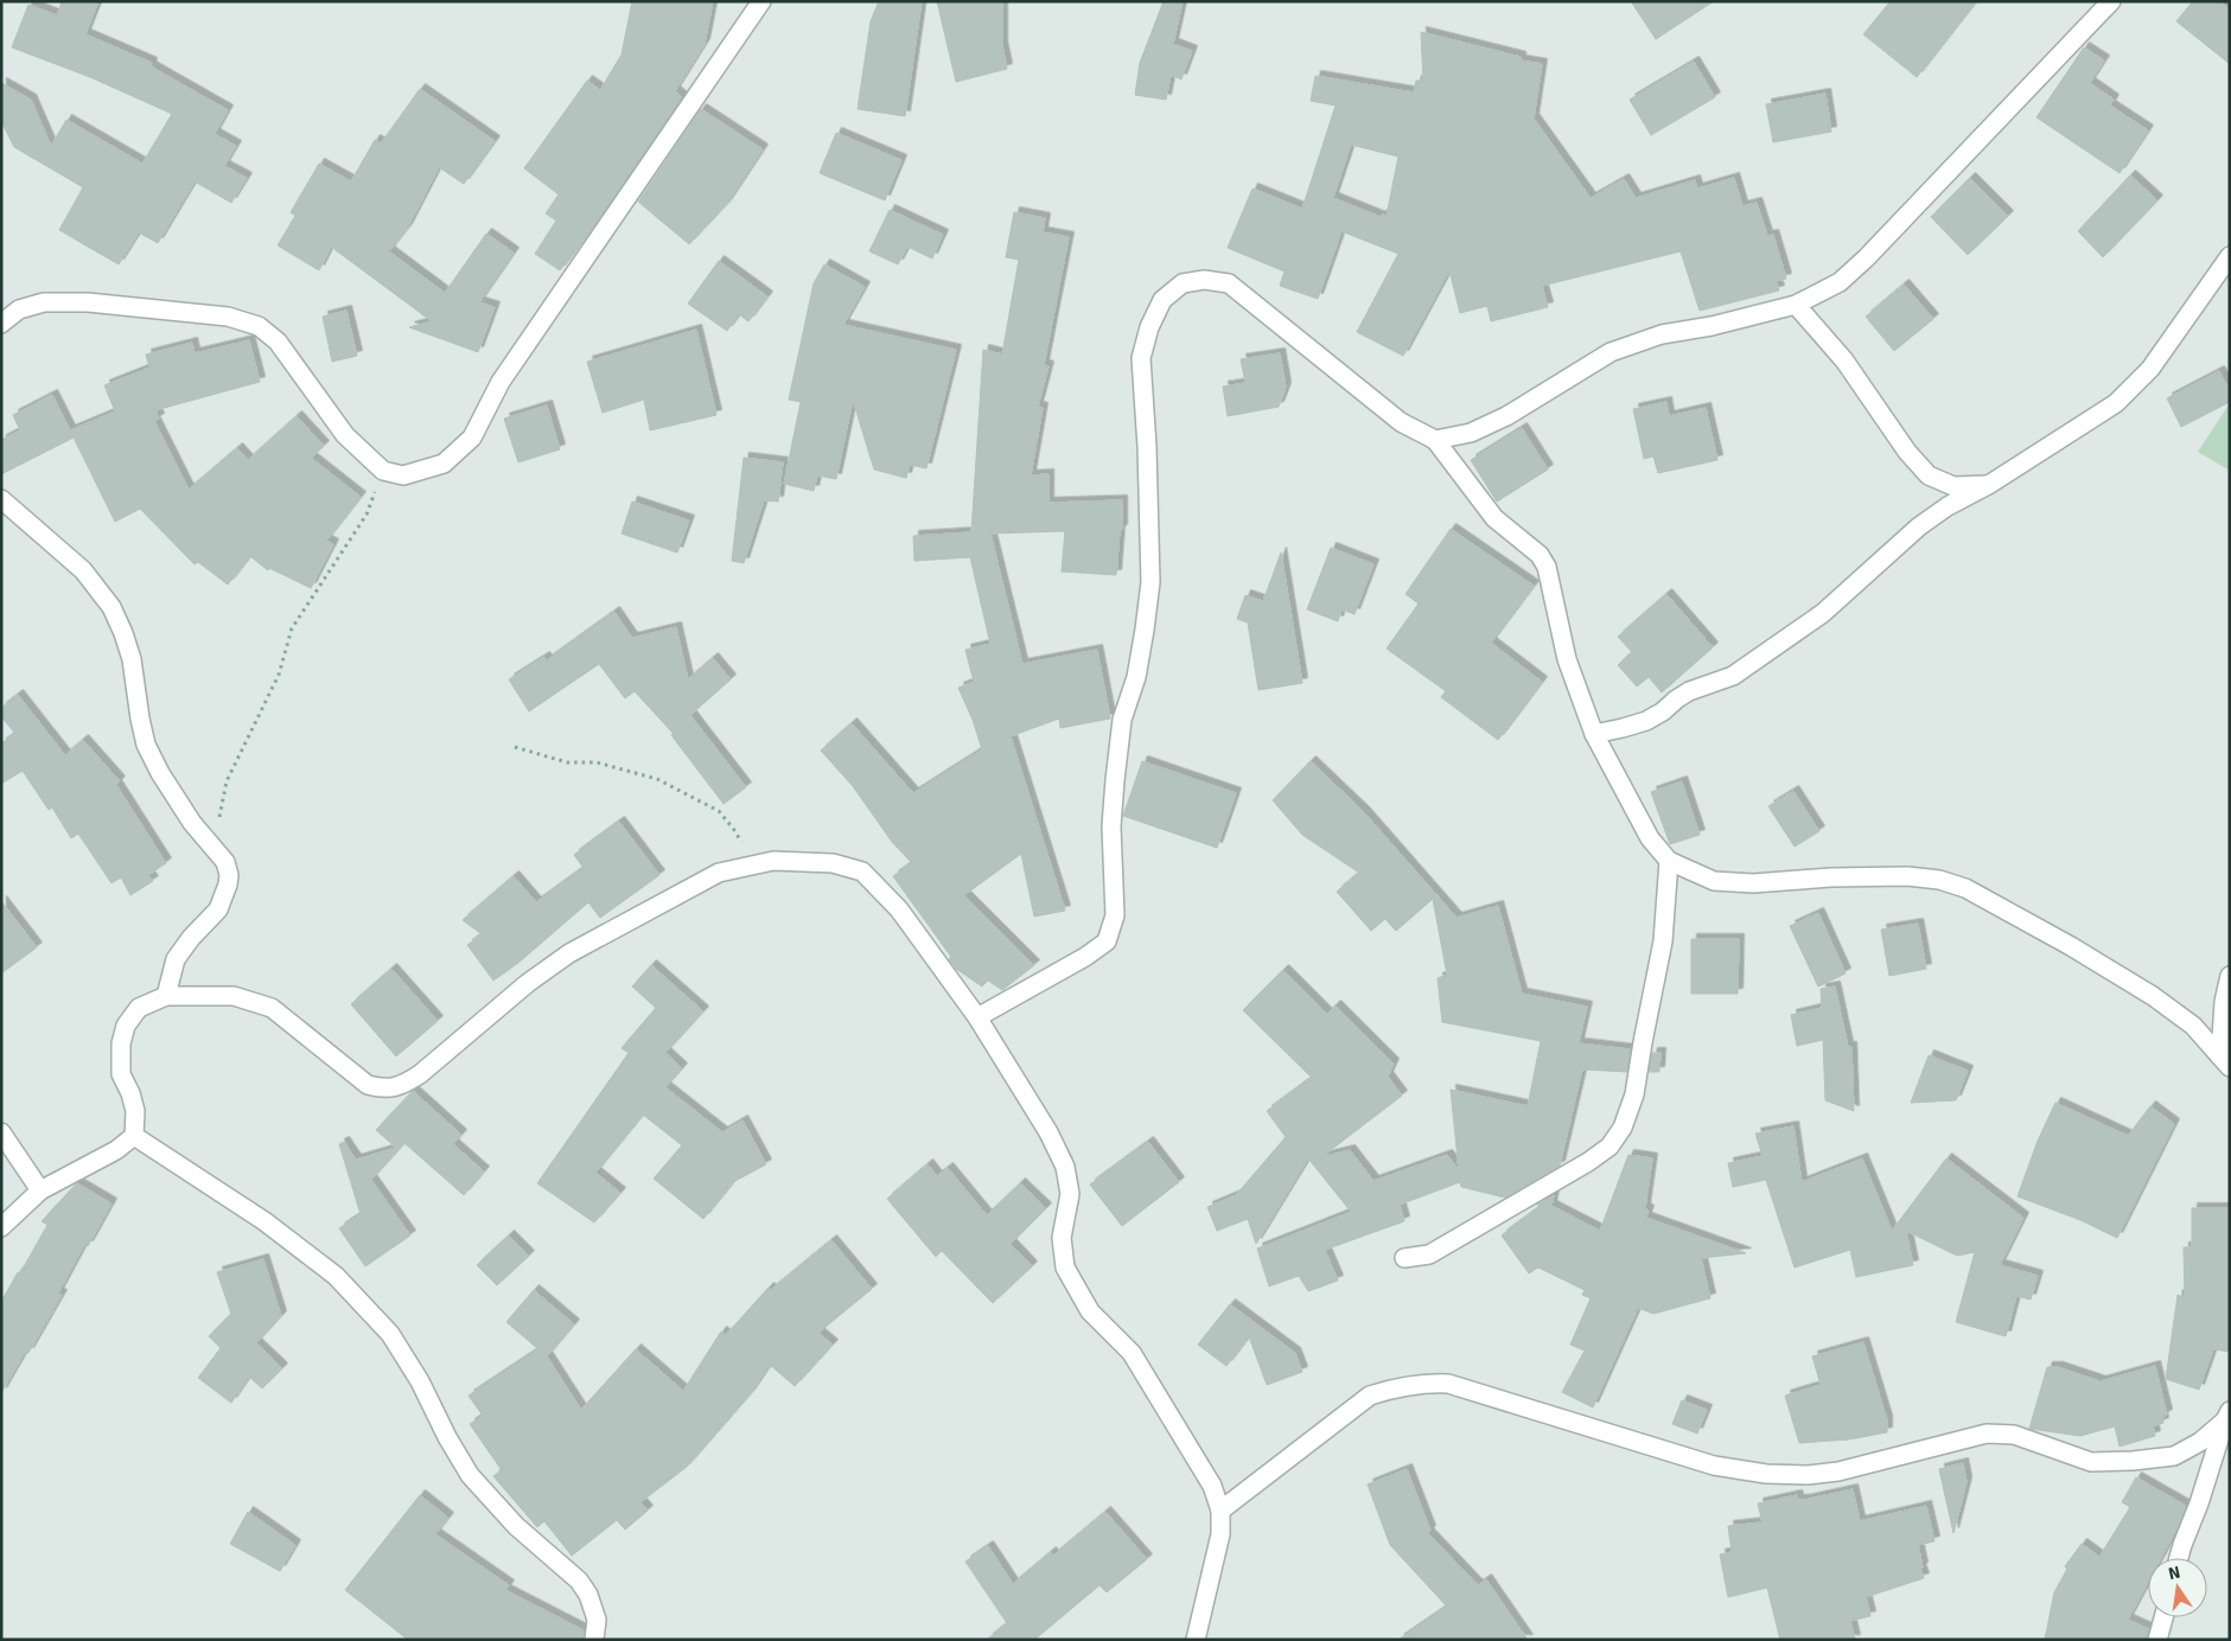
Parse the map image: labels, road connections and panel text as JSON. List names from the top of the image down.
{
  "north": "top"
}
